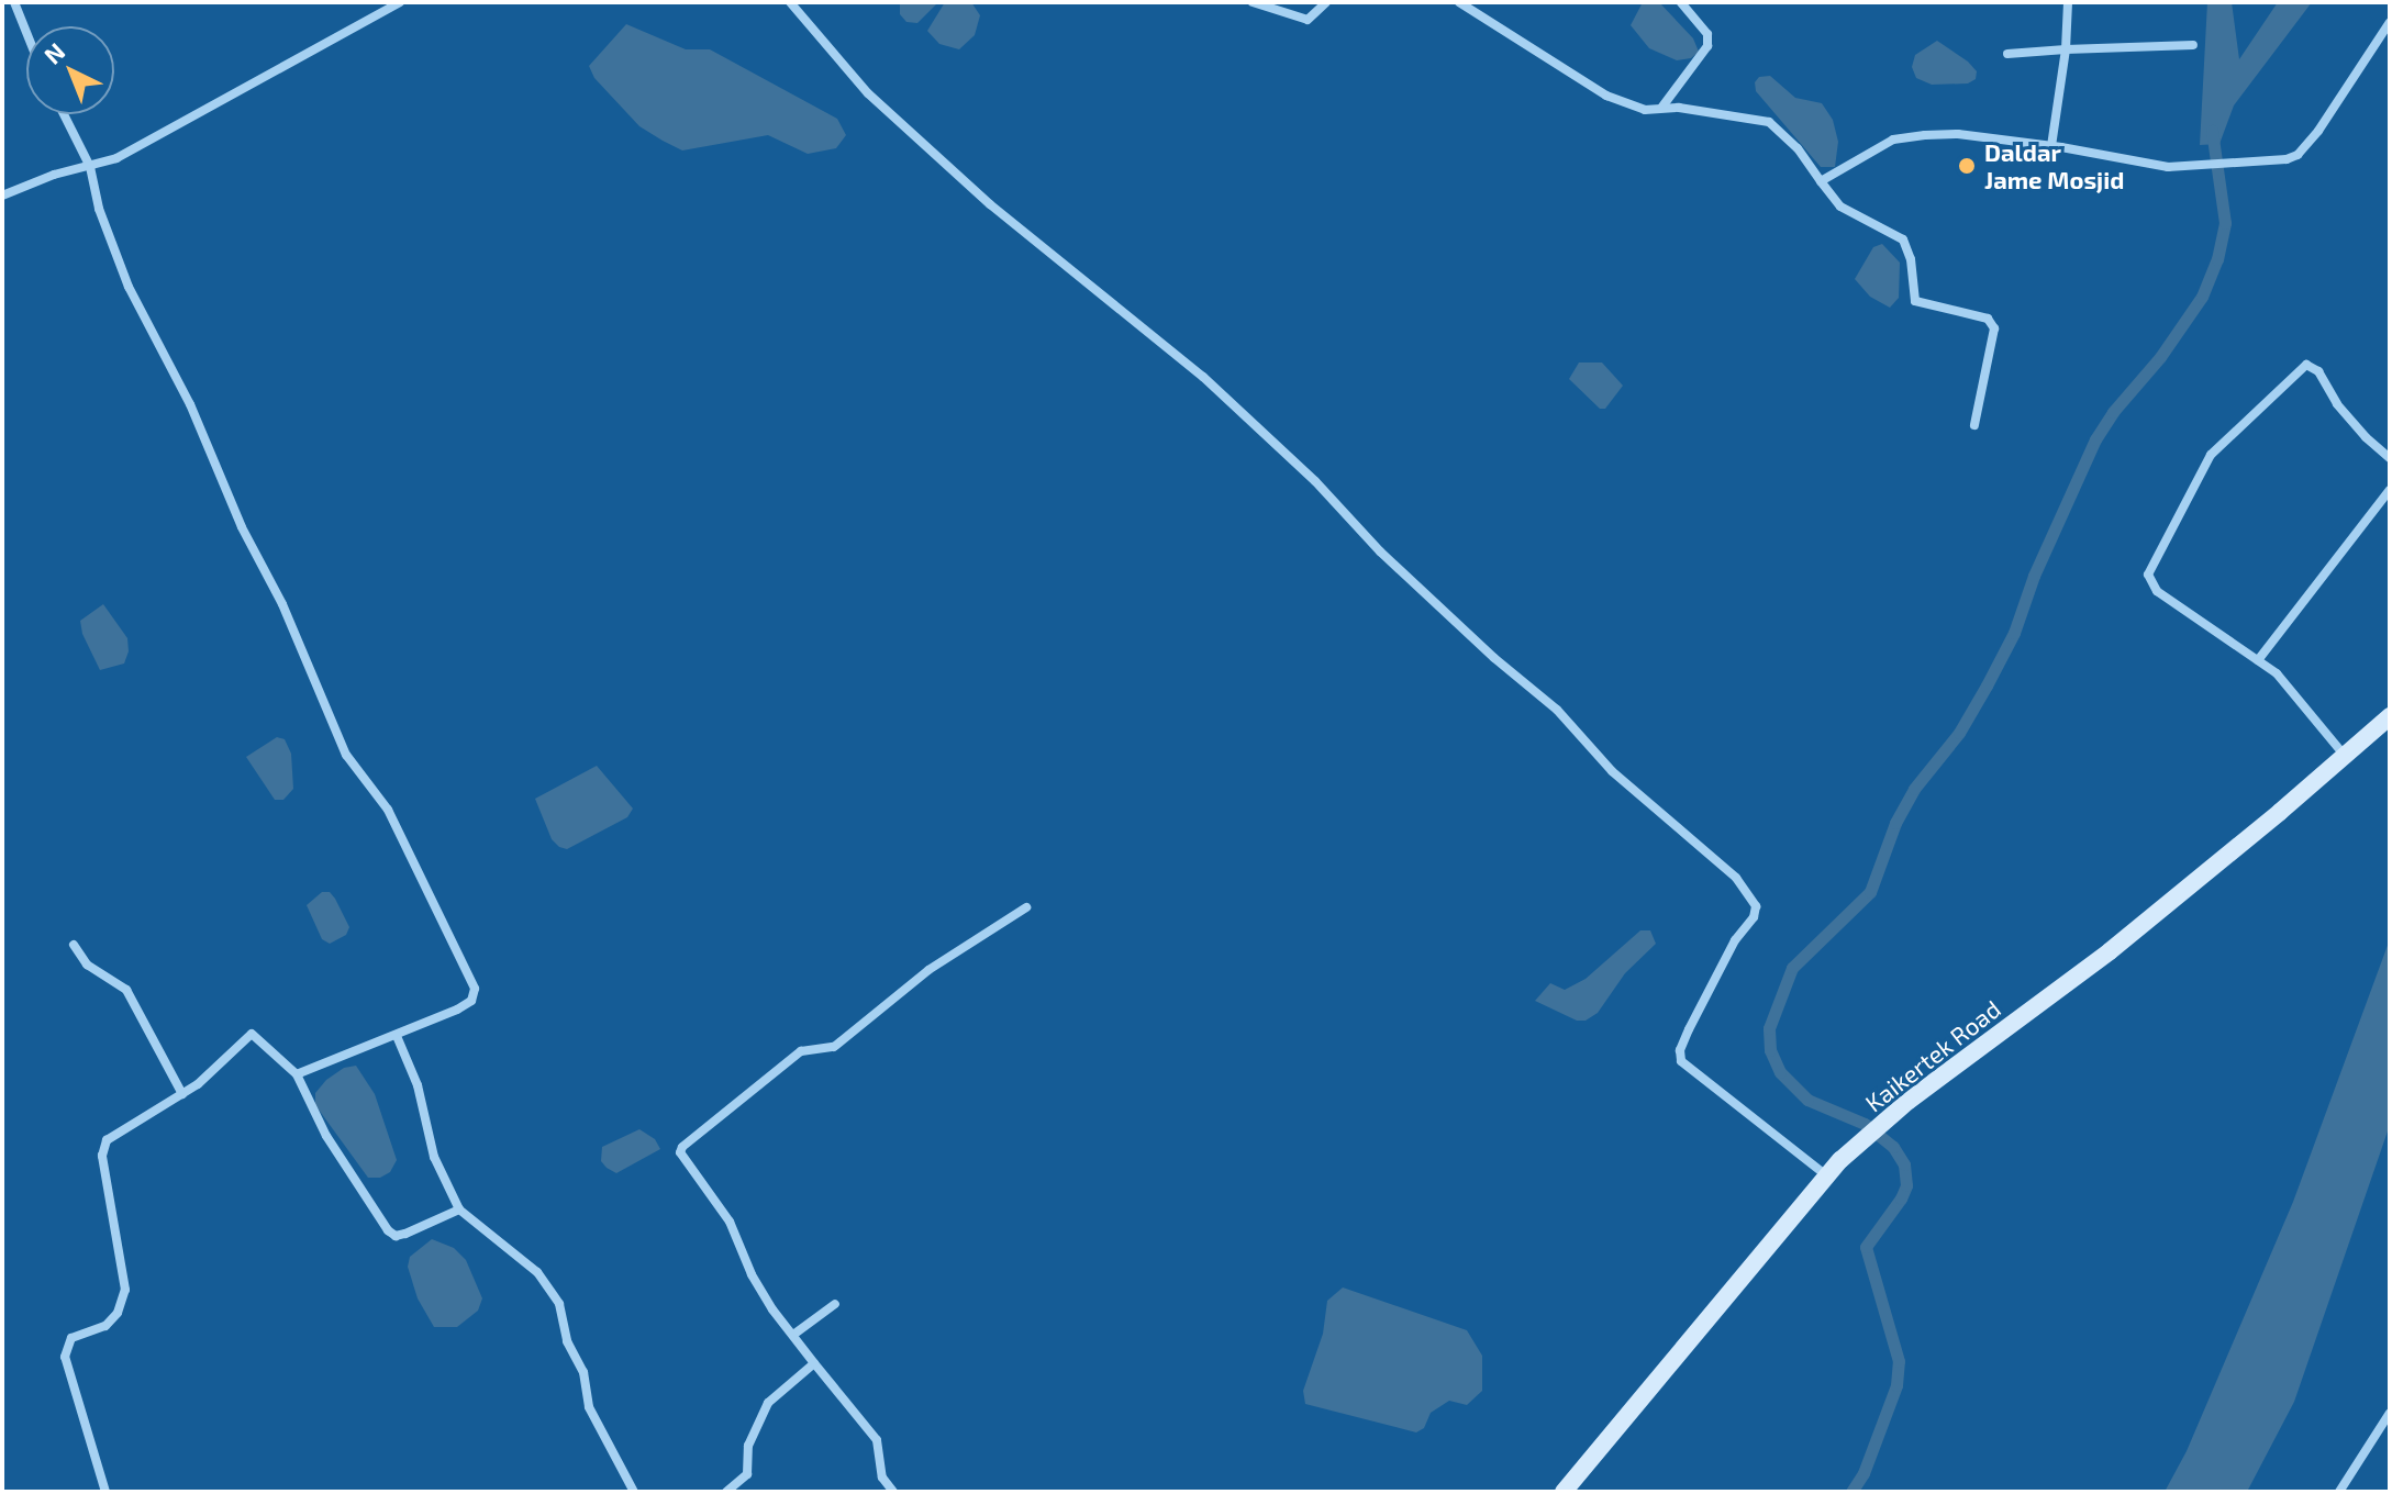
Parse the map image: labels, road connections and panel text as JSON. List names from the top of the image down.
{
  "streets": {
    "main road": ["Kaikertek Road"]
  },
  "places": ["Daldar Jame Mosjid"],
  "north": "top left"
}
